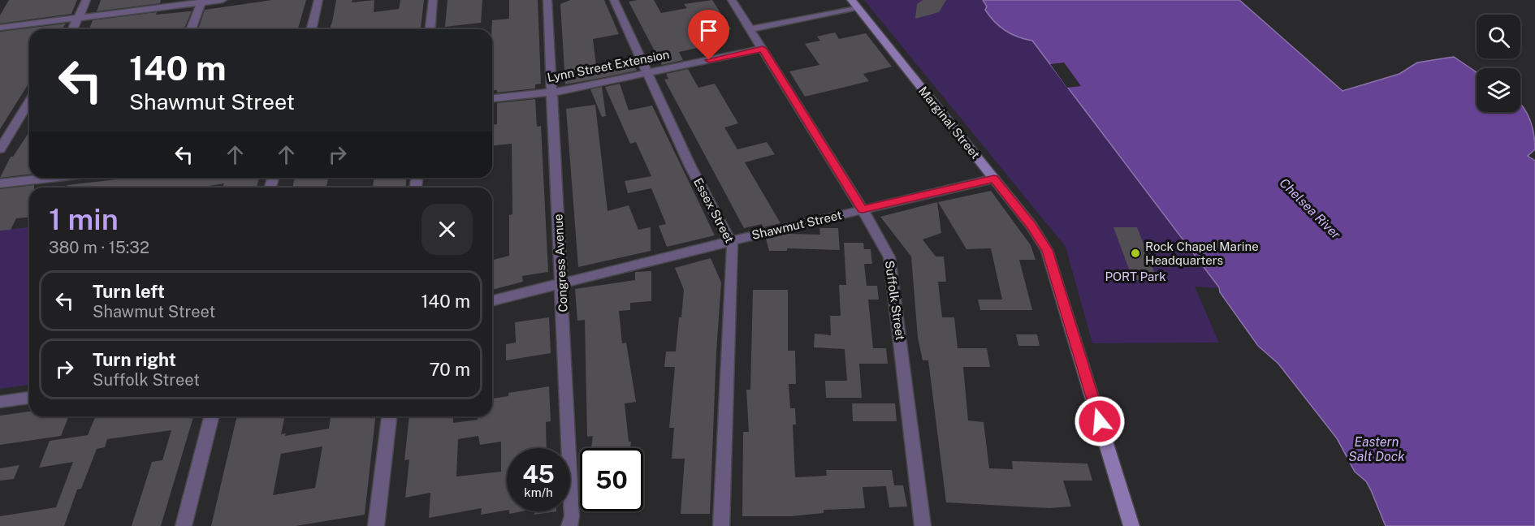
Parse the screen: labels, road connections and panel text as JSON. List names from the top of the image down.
{
  "streets": {
    "main road": ["Marginal Street"],
    "street": [
      "Lynn Street Extension",
      "Essex Street",
      "Shawmut Street",
      "Congress Avenue",
      "Suffolk Street"
    ]
  },
  "crossings": [
    ["Lynn Street Extension", "Essex Street"],
    ["Lynn Street Extension", "Congress Avenue"],
    ["Lynn Street Extension", "Suffolk Street"],
    ["Marginal Street", "Shawmut Street"],
    ["Essex Street", "Shawmut Street"],
    ["Shawmut Street", "Congress Avenue"],
    ["Shawmut Street", "Suffolk Street"]
  ],
  "water": ["Chelsea River", "Eastern Salt Dock"],
  "parks": ["PORT Park"],
  "places": ["Rock Chapel Marine Headquarters"],
  "page": {
    "turn": ["140 m", "Shawmut Street"],
    "heading": ["1 min", "380 m · 15:32"],
    "list": [
      {
        "name": "Turn left",
        "note": "Shawmut Street",
        "value": "140 m"
      },
      {
        "name": "Turn right",
        "note": "Suffolk Street",
        "value": "70 m"
      }
    ],
    "speed": "45 km/h",
    "limit": "50"
  }
}
